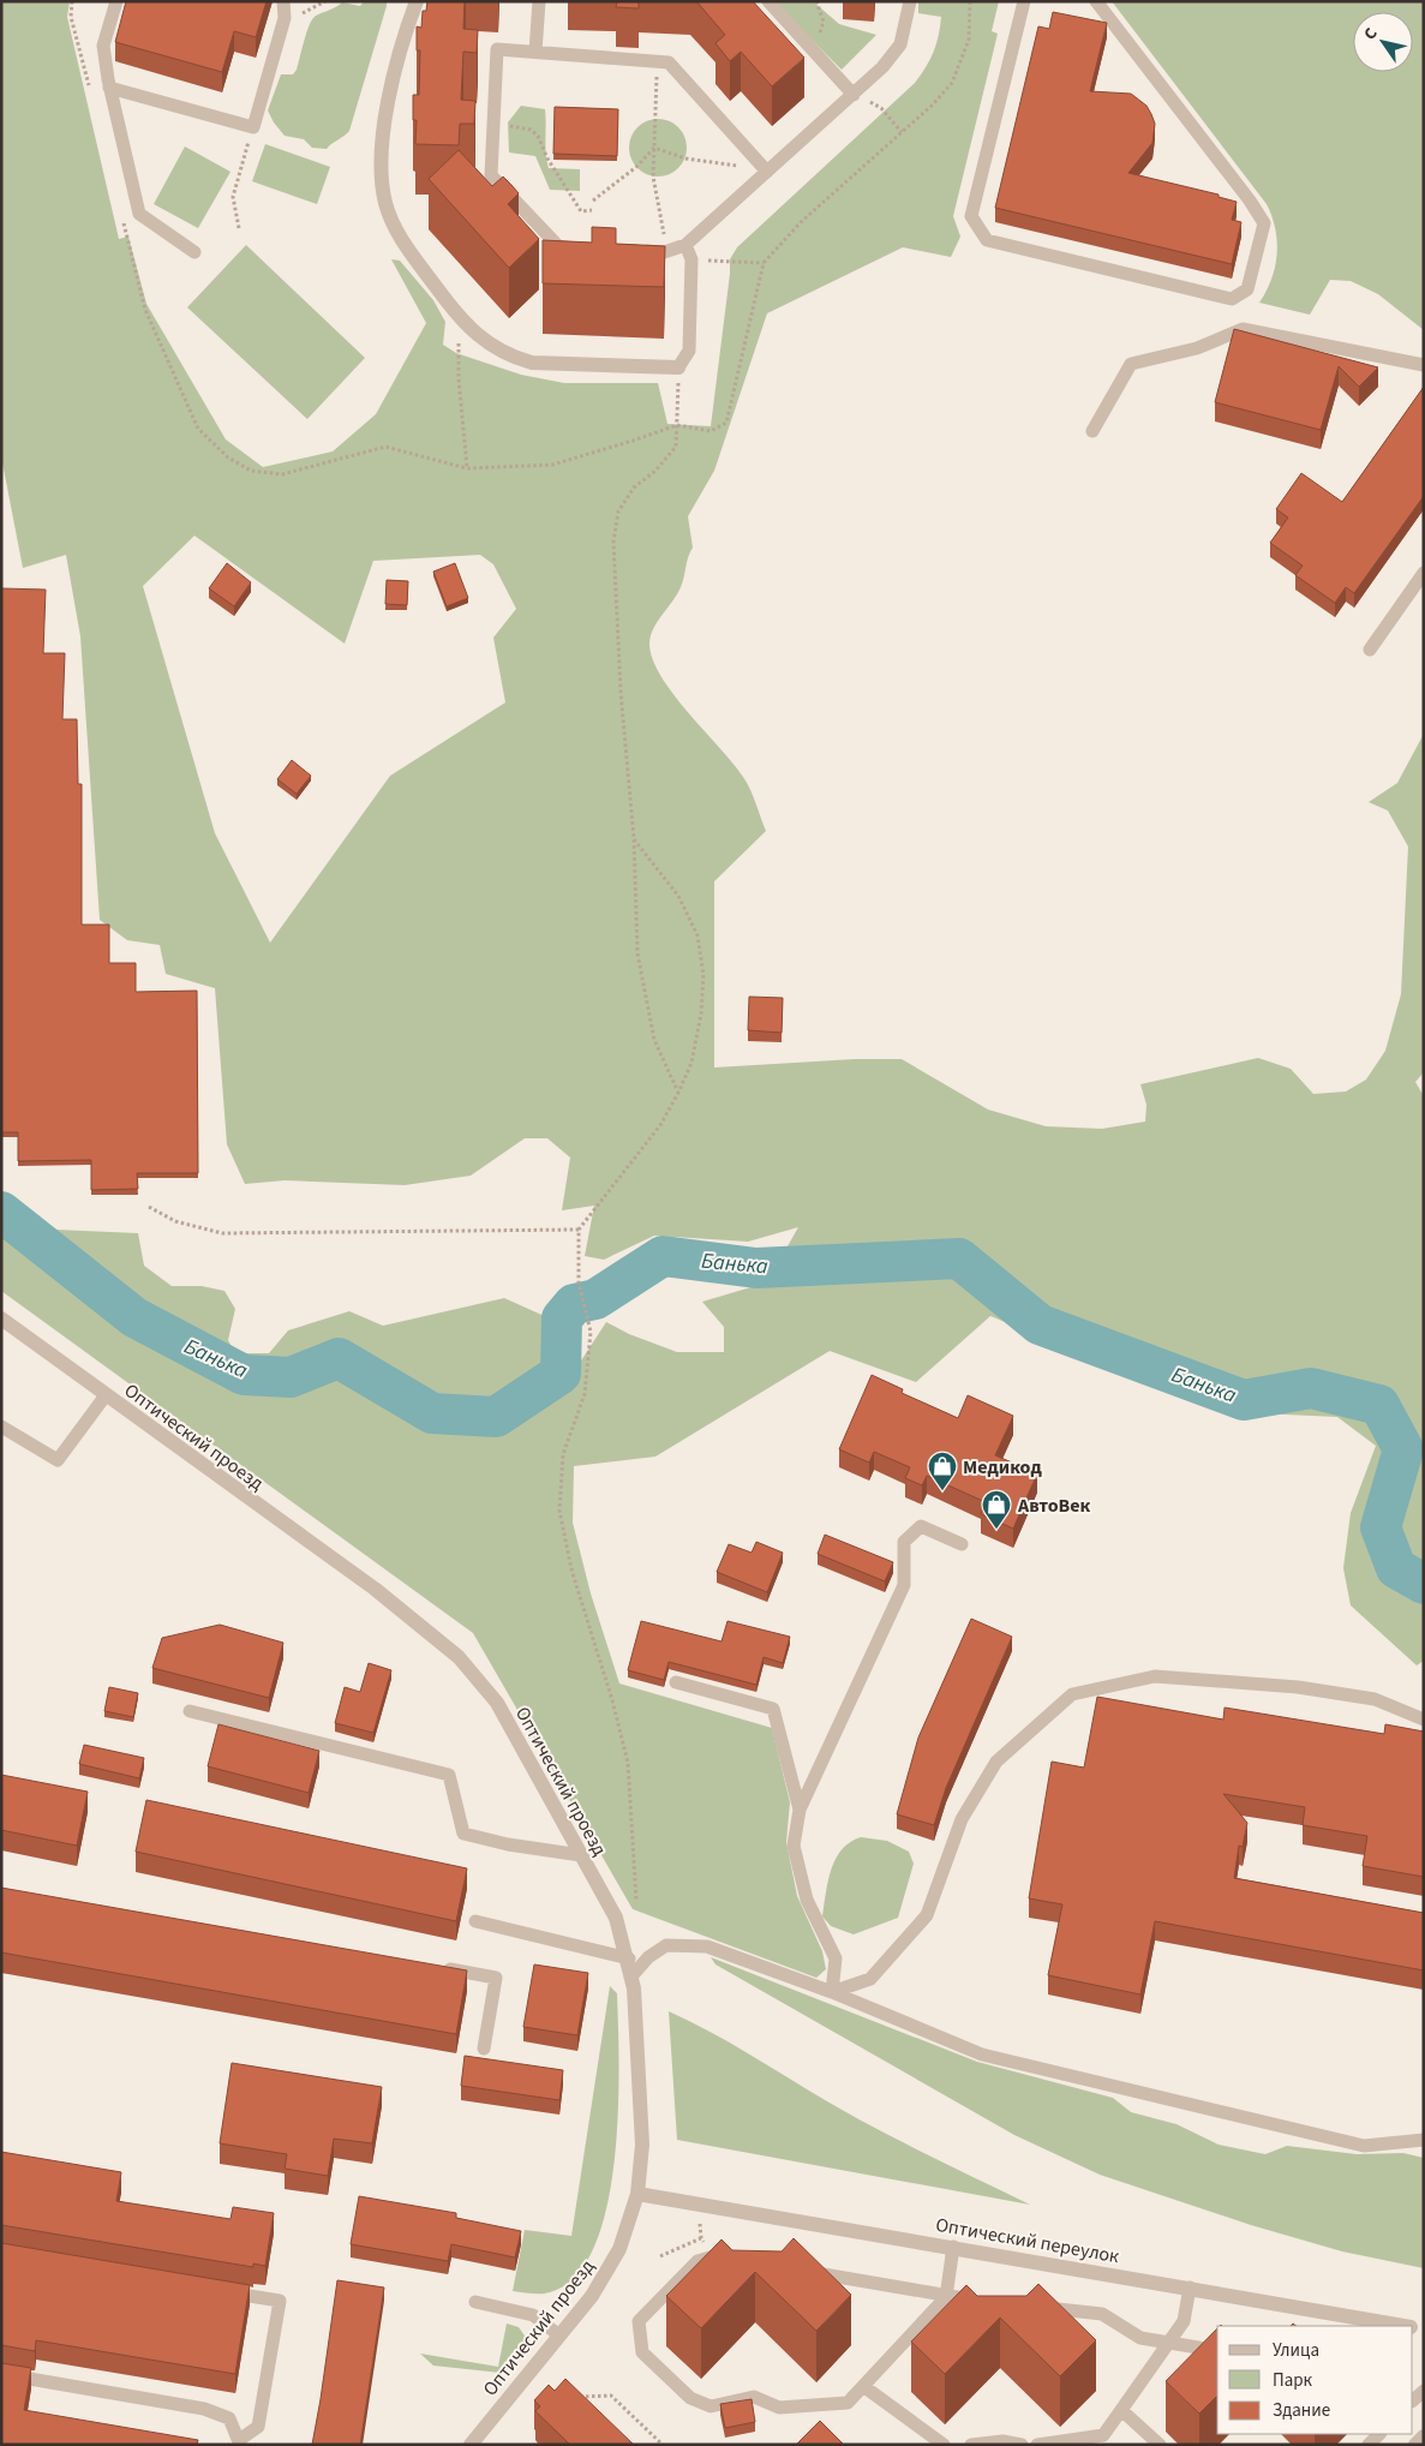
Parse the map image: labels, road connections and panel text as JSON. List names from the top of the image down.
{
  "streets": {
    "street": ["Оптический проезд", "Оптический переулок"]
  },
  "crossings": [
    ["Оптический проезд", "Оптический переулок"]
  ],
  "water": ["Банька"],
  "places": {
    "shop": ["Медикод", "АвтоВек"]
  },
  "legend": ["Улица", "Парк", "Здание"],
  "north": "top left"
}
